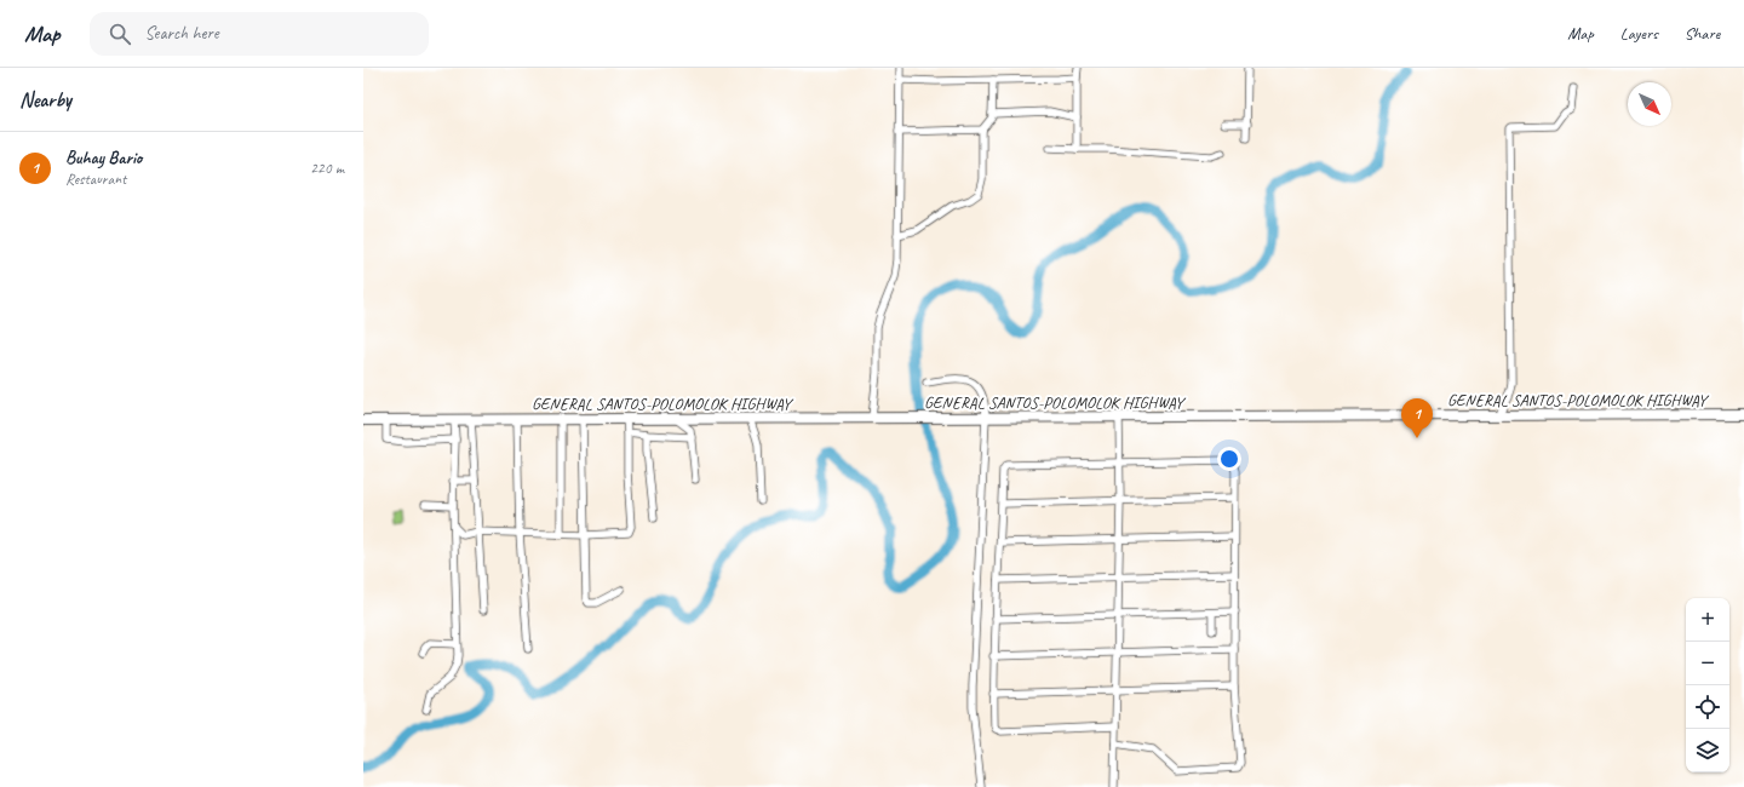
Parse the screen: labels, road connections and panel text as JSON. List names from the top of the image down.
{
  "streets": {
    "highway": ["GENERAL SANTOS-POLOMOLOK HIGHWAY"]
  },
  "north": "bottom right",
  "page": {
    "header": "Map",
    "search": "Search here",
    "nav": ["Map", "Layers", "Share"],
    "heading": "Nearby",
    "list": [
      {
        "mark": "1",
        "name": "Buhay Bario",
        "note": "Restaurant",
        "value": "220 m"
      }
    ],
    "pins": "1",
    "map_buttons": ["+", "−"]
  }
}
